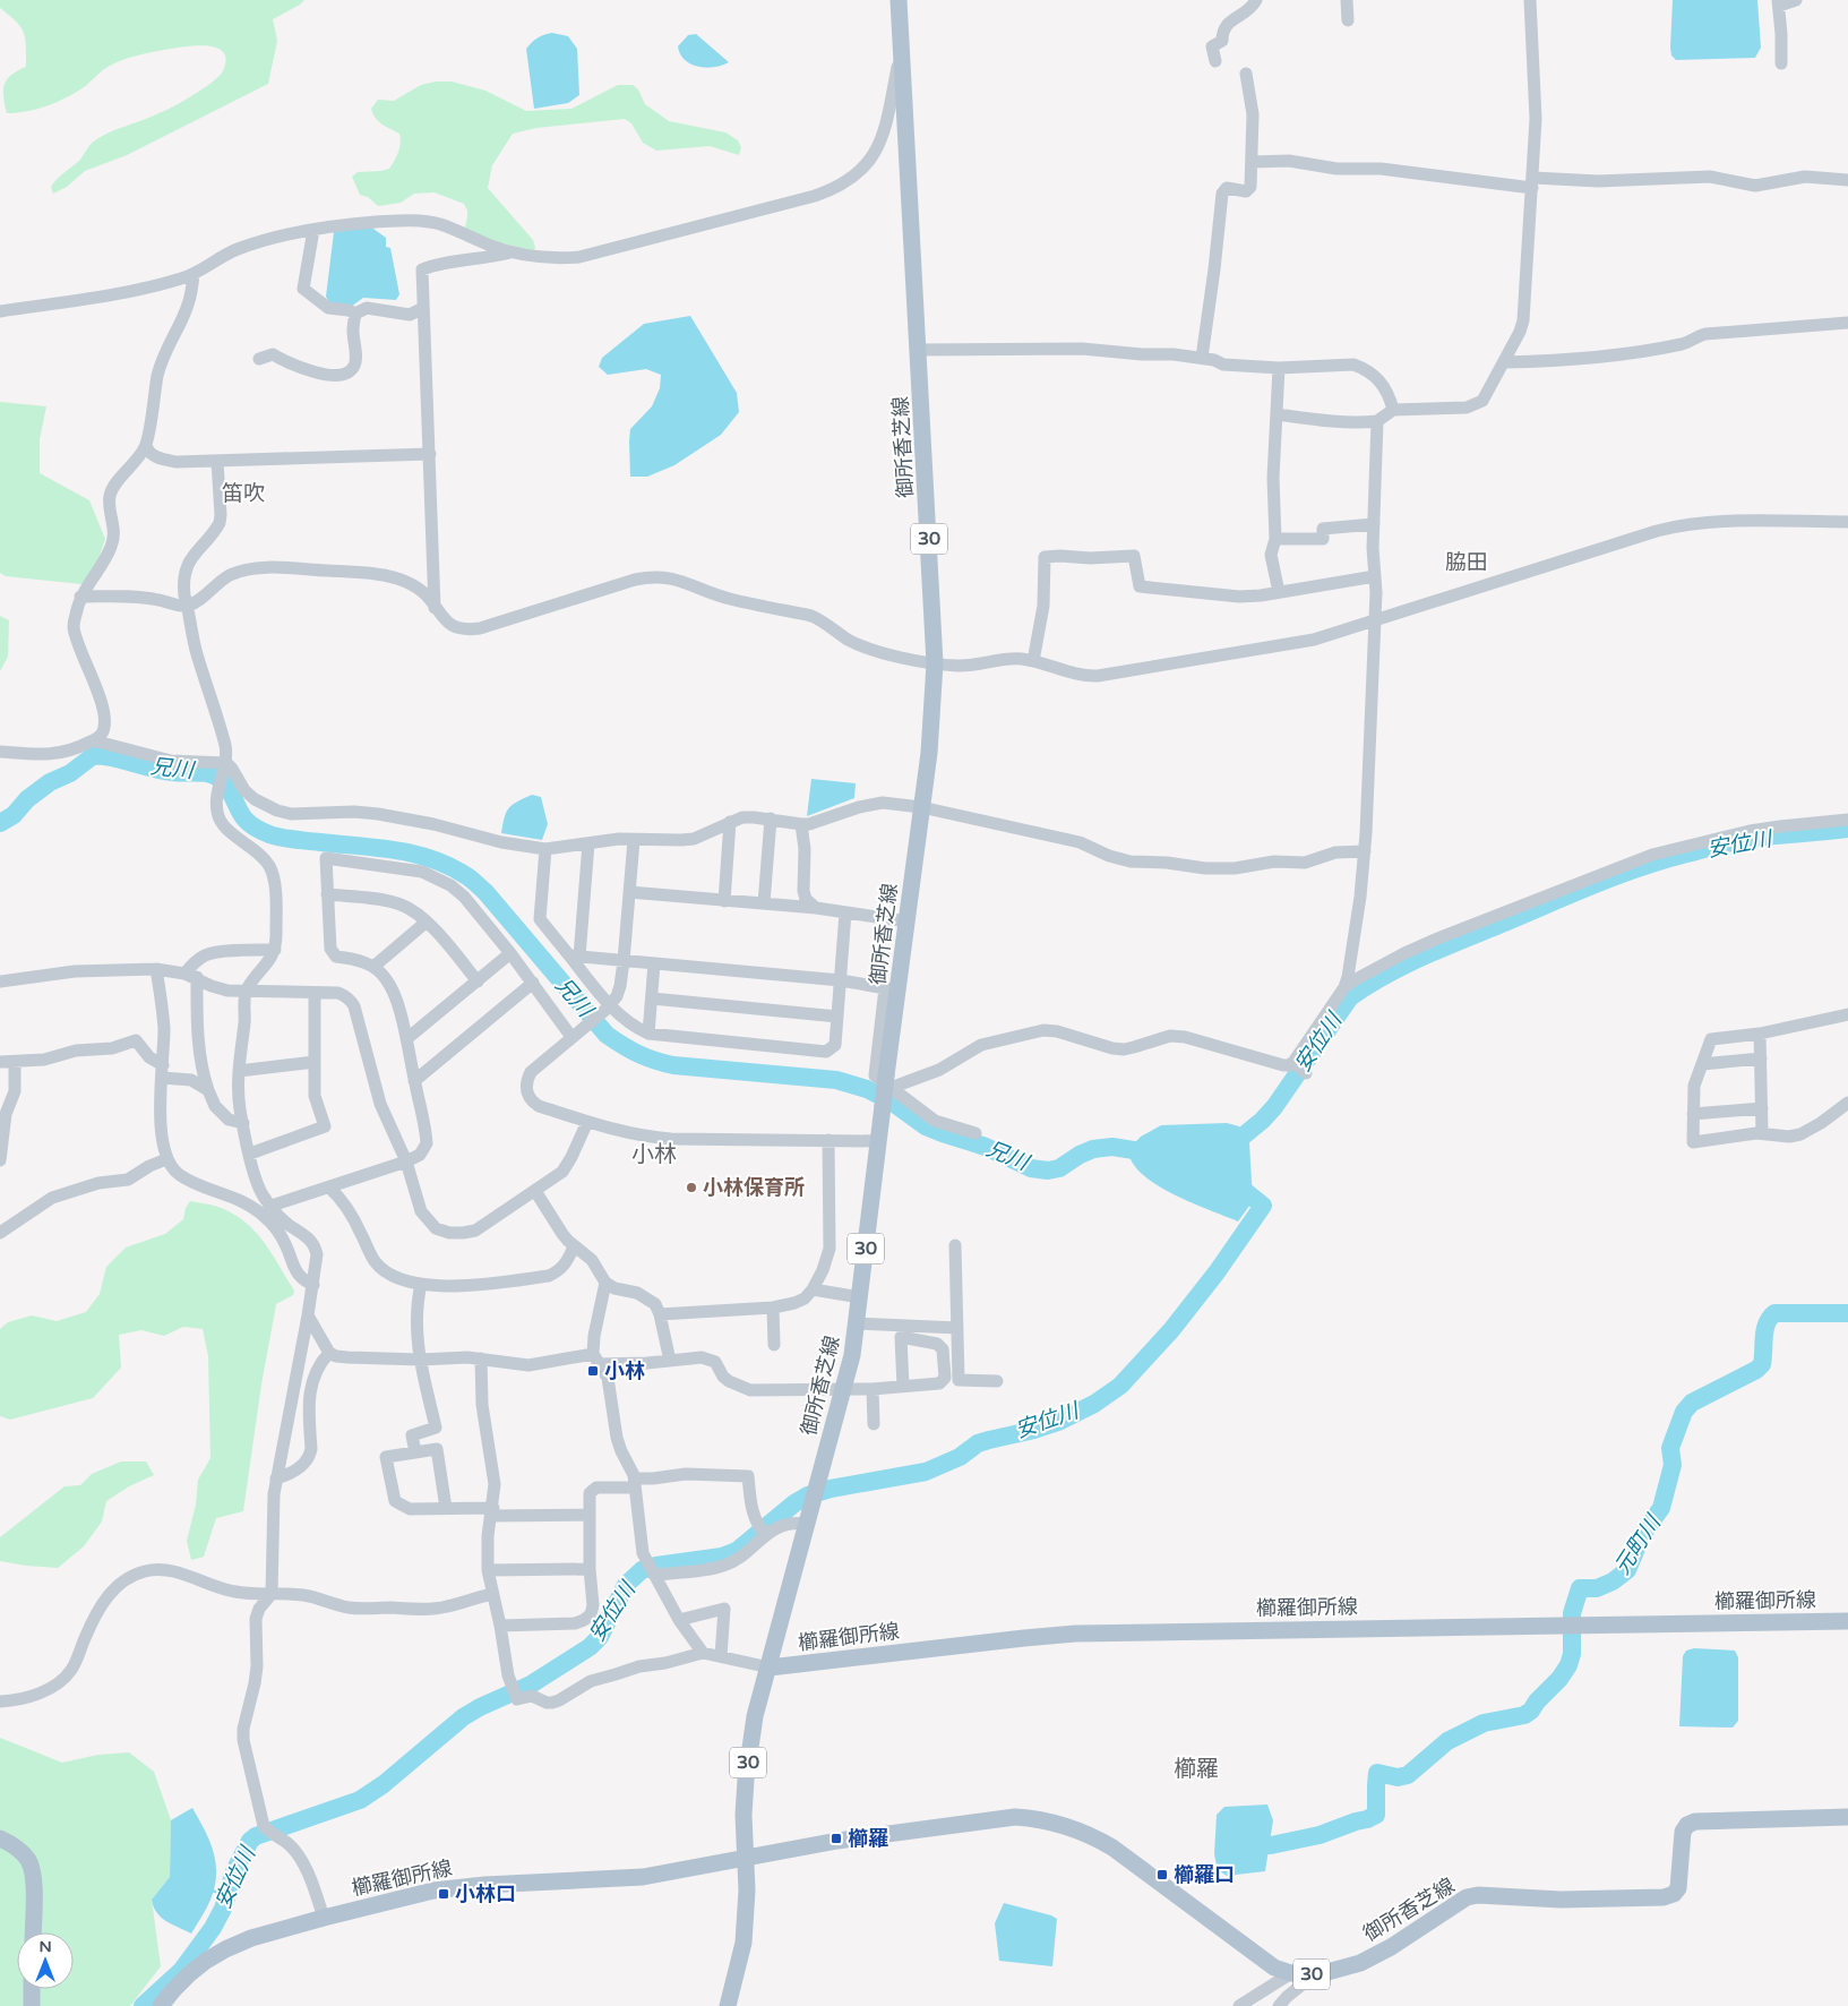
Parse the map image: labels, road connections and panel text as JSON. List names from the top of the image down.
{
  "streets": {
    "main road": ["御所香芝線", "30", "櫛羅御所線"]
  },
  "crossings": [
    ["御所香芝線", "櫛羅御所線"]
  ],
  "districts": [
    "笛吹",
    "脇田",
    "小林",
    "櫛羅"
  ],
  "water": ["兄川", "安位川", "元町川"],
  "places": {
    "other": ["小林保育所"],
    "transit": [
      "小林",
      "櫛羅",
      "櫛羅口",
      "小林口"
    ]
  },
  "north": "top"
}
